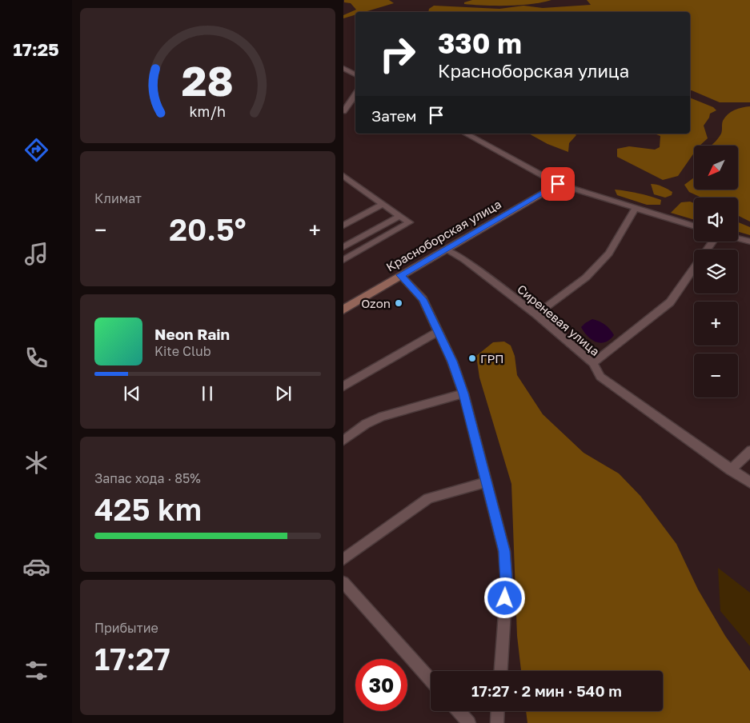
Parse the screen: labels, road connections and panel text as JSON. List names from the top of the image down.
{
  "streets": {
    "street": ["Красноборская улица", "Сиреневая улица"]
  },
  "crossings": [
    ["Красноборская улица", "Сиреневая улица"]
  ],
  "places": ["Ozon", "ГРП"],
  "north": "bottom left",
  "page": {
    "tabs": "17:25",
    "turn": ["330 m", "Красноборская улица"],
    "then": "Затем",
    "map_buttons": ["+", "−"],
    "tile": [
      "Климат",
      ["Запас хода · 85%", "425 km"],
      ["Прибытие", "17:27"]
    ],
    "heat": ["−", "20.5°", "+"],
    "song": ["Neon Rain", "Kite Club"],
    "limit": "30",
    "trip": "17:27 · 2 мин · 540 m",
    "gauge": ["28", "km/h"]
  }
}
